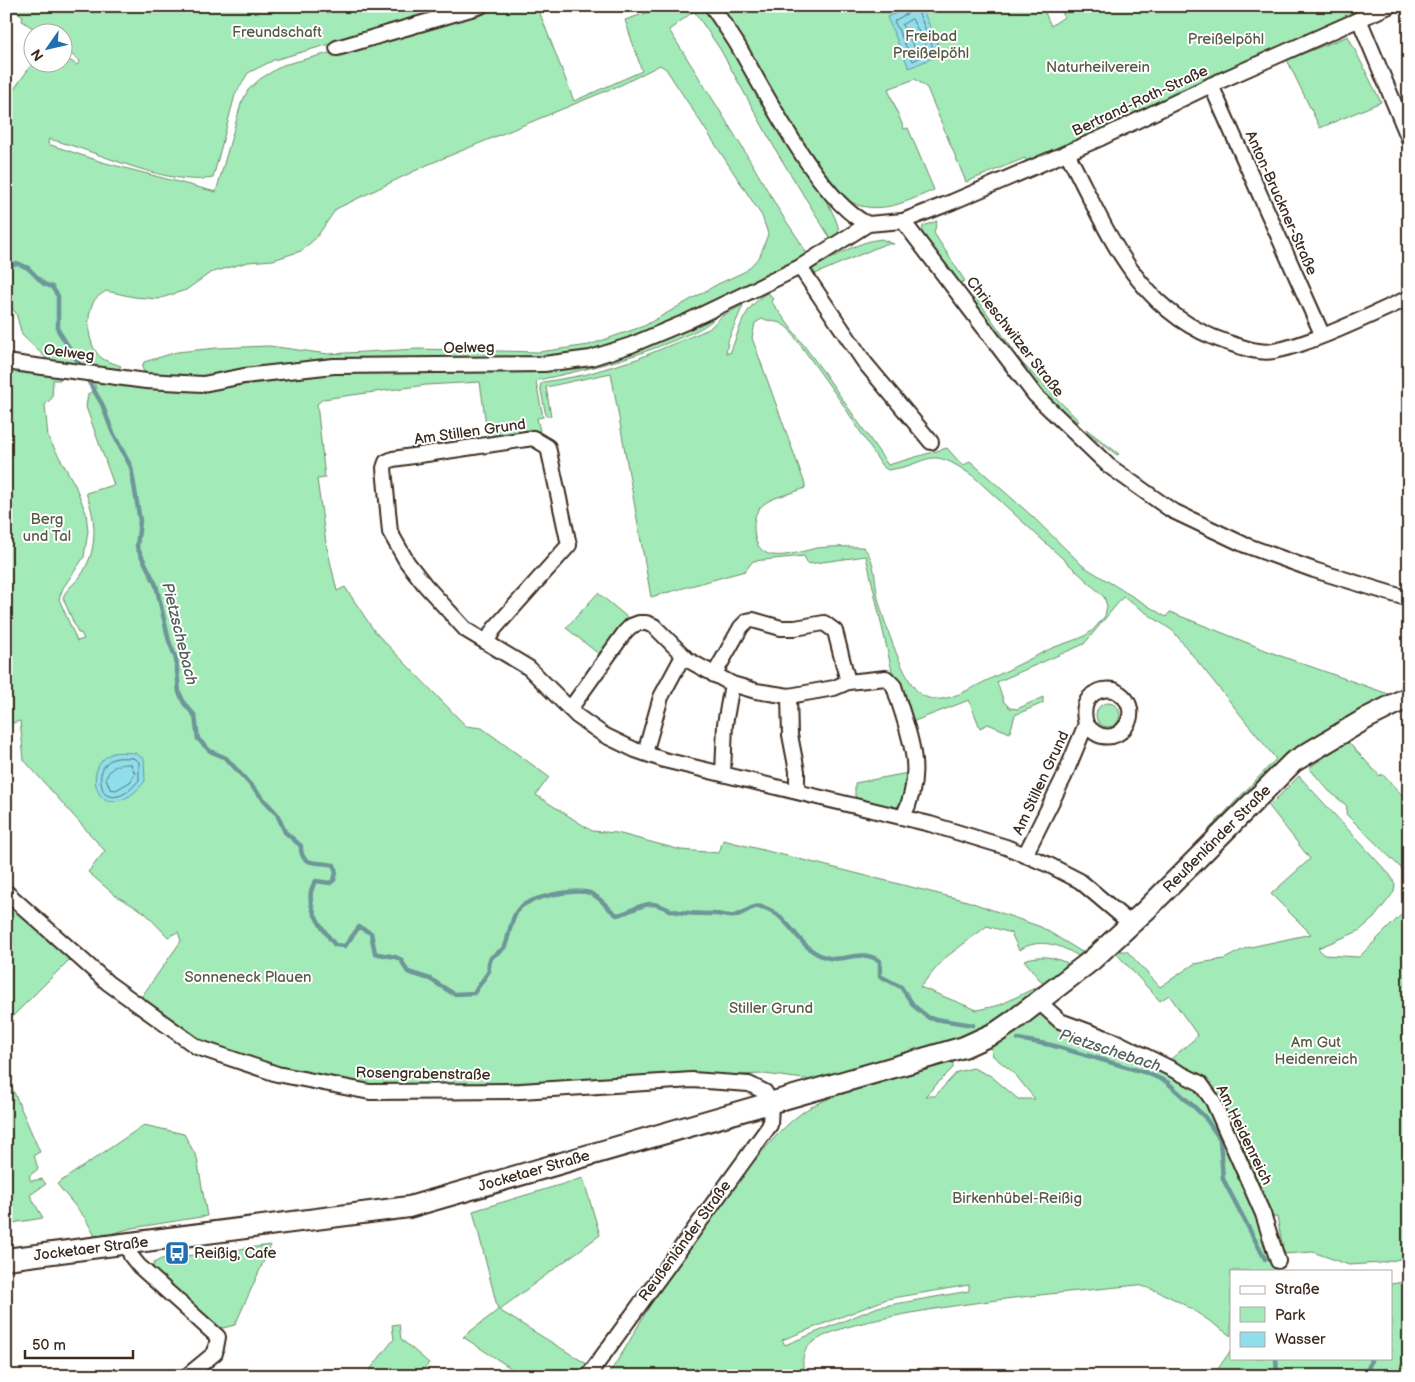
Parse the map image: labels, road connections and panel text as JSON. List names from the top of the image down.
{
  "streets": {
    "street": [
      "Bertrand-Roth-Straße",
      "Anton-Bruckner-Straße",
      "Chrieschwitzer Straße",
      "Oelweg",
      "Am Stillen Grund",
      "Reußenländer Straße",
      "Rosengrabenstraße",
      "Am Heidenreich",
      "Jocketaer Straße"
    ]
  },
  "crossings": [
    ["Bertrand-Roth-Straße", "Anton-Bruckner-Straße"],
    ["Bertrand-Roth-Straße", "Chrieschwitzer Straße"],
    ["Bertrand-Roth-Straße", "Oelweg"],
    ["Chrieschwitzer Straße", "Oelweg"],
    ["Am Stillen Grund", "Reußenländer Straße"],
    ["Reußenländer Straße", "Rosengrabenstraße"],
    ["Reußenländer Straße", "Am Heidenreich"],
    ["Reußenländer Straße", "Jocketaer Straße"],
    ["Rosengrabenstraße", "Jocketaer Straße"],
    ["Am Heidenreich", "Jocketaer Straße"]
  ],
  "water": ["Pietzschebach"],
  "parks": [
    "Freundschaft",
    "Freibad Preißelpöhl",
    "Preißelpöhl",
    "Naturheilverein",
    "Berg und Tal",
    "Sonneneck Plauen",
    "Stiller Grund",
    "Am Gut Heidenreich",
    "Birkenhübel-Reißig"
  ],
  "places": {
    "bus stop": ["Reißig, Cafe"]
  },
  "legend": ["Straße", "Park", "Wasser"],
  "scale_bar": "50 m",
  "north": "bottom left"
}
